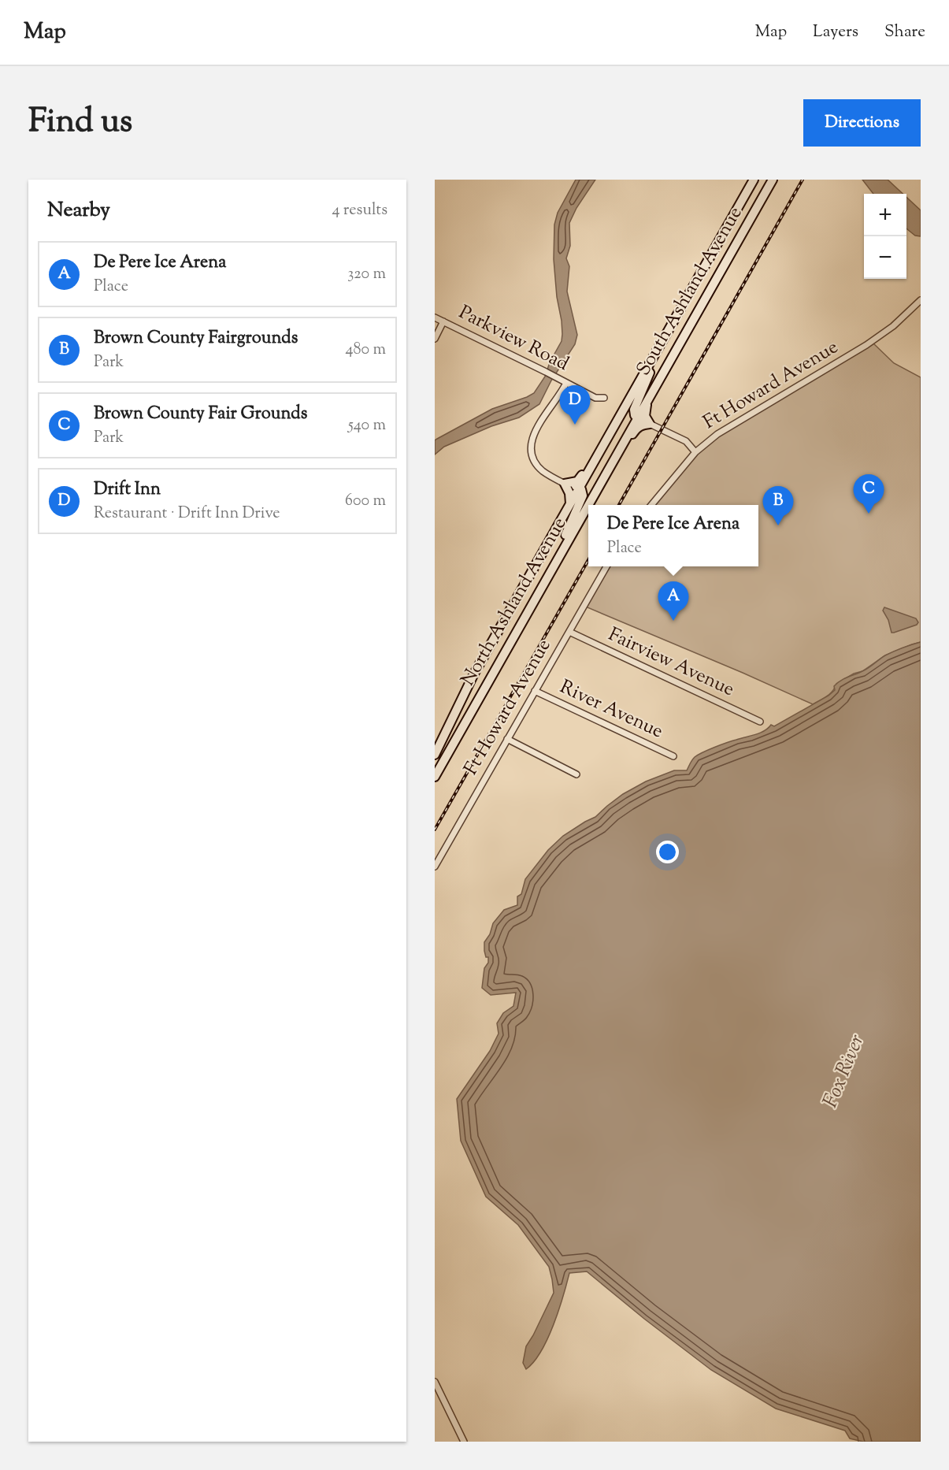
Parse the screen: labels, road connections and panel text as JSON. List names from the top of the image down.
{
  "streets": {
    "main road": ["South Ashland Avenue", "North Ashland Avenue"],
    "street": [
      "Parkview Road",
      "Ft Howard Avenue",
      "Fairview Avenue",
      "River Avenue"
    ]
  },
  "crossings": [
    ["South Ashland Avenue", "North Ashland Avenue"],
    ["Ft Howard Avenue", "Fairview Avenue"],
    ["Ft Howard Avenue", "River Avenue"]
  ],
  "water": ["Fox River"],
  "page": {
    "header": "Map",
    "nav": ["Map", "Layers", "Share"],
    "title": "Find us",
    "buttons": "Directions",
    "heading": ["Nearby", "4 results"],
    "map_buttons": ["+", "−"],
    "list": [
      {
        "mark": "A",
        "name": "De Pere Ice Arena",
        "note": "Place",
        "value": "320 m"
      },
      {
        "mark": "B",
        "name": "Brown County Fairgrounds",
        "note": "Park",
        "value": "480 m"
      },
      {
        "mark": "C",
        "name": "Brown County Fair Grounds",
        "note": "Park",
        "value": "540 m"
      },
      {
        "mark": "D",
        "name": "Drift Inn",
        "note": "Restaurant · Drift Inn Drive",
        "value": "600 m"
      }
    ],
    "pins": [
      "D",
      "C",
      "B",
      "A"
    ],
    "popup": ["De Pere Ice Arena", "Place"]
  }
}
